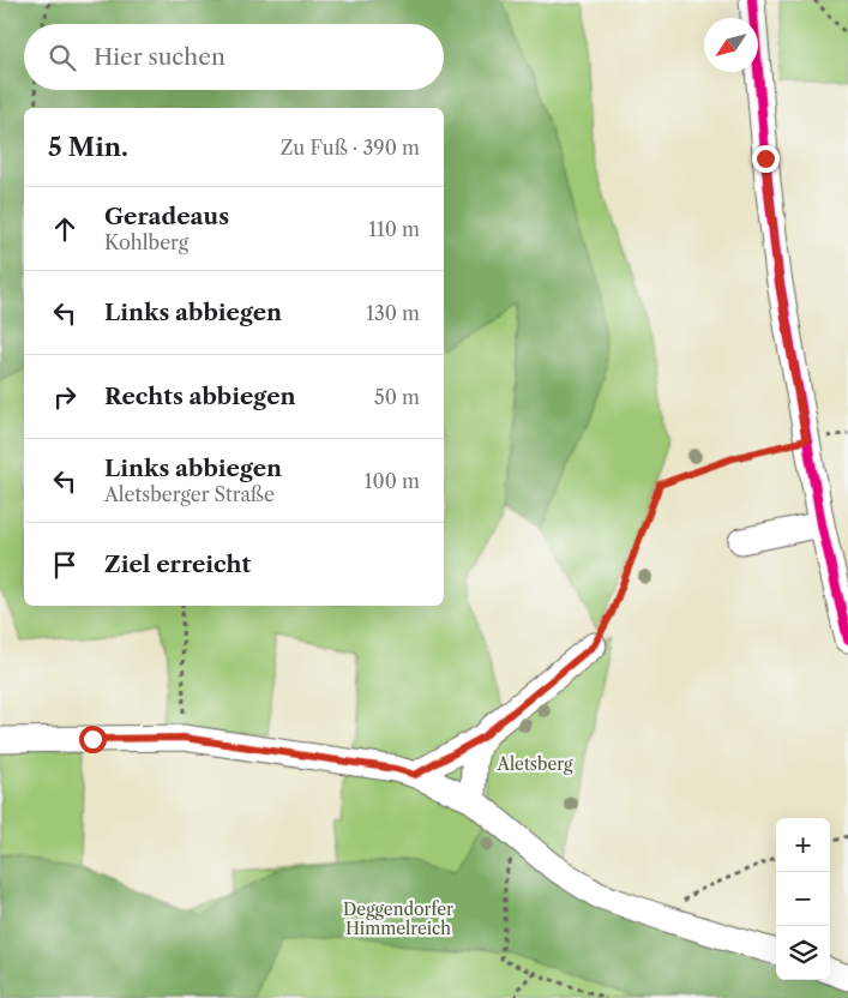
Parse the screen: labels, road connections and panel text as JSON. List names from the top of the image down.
{
  "parks": ["Aletsberg", "Deggendorfer Himmelreich"],
  "lines": ["transit line 5"],
  "north": "bottom left",
  "page": {
    "search": "Hier suchen",
    "heading": ["5 Min.", "Zu Fuß · 390 m"],
    "list": [
      ["Geradeaus", "Kohlberg", "110 m"],
      ["Links abbiegen", "130 m"],
      ["Rechts abbiegen", "50 m"],
      ["Links abbiegen", "Aletsberger Straße", "100 m"],
      "Ziel erreicht"
    ],
    "map_buttons": ["+", "−"]
  }
}
